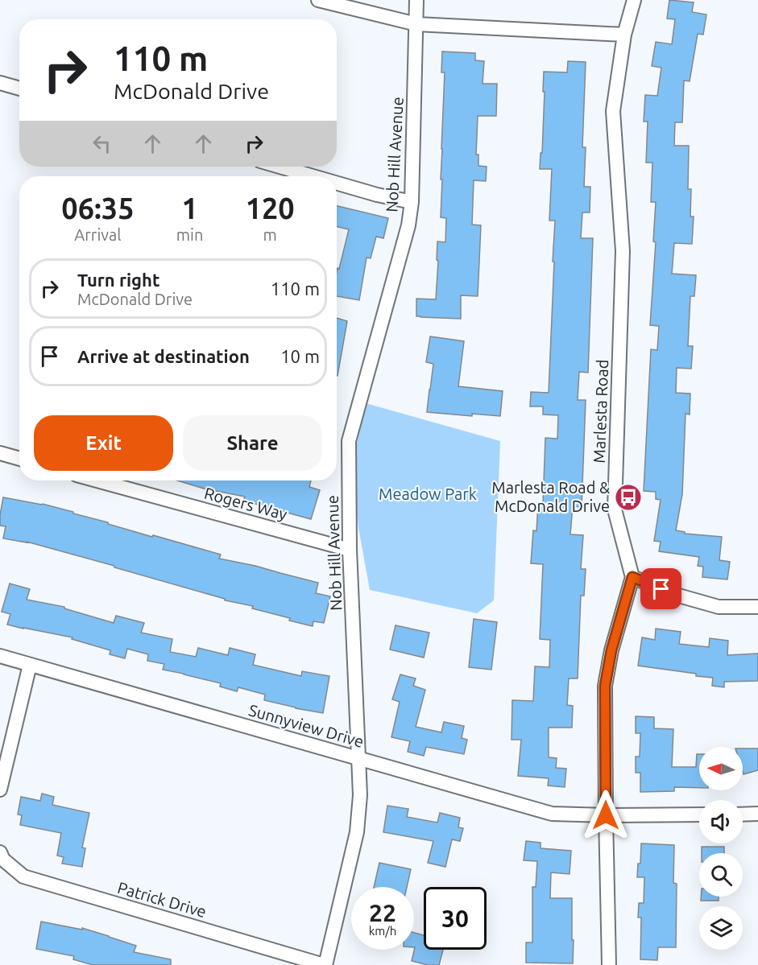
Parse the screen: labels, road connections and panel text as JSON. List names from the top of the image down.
{
  "streets": {
    "street": [
      "Nob Hill Avenue",
      "Marlesta Road",
      "Rogers Way",
      "Sunnyview Drive",
      "Patrick Drive"
    ]
  },
  "crossings": [
    ["Nob Hill Avenue", "Rogers Way"],
    ["Nob Hill Avenue", "Sunnyview Drive"],
    ["Nob Hill Avenue", "Patrick Drive"]
  ],
  "parks": ["Meadow Park"],
  "places": {
    "bus stop": ["Marlesta Road & McDonald Drive"]
  },
  "north": "left",
  "page": {
    "turn": ["110 m", "McDonald Drive"],
    "eta": [
      "06:35",
      "Arrival",
      "1",
      "min",
      "120",
      "m"
    ],
    "list": [
      {
        "name": "Turn right",
        "note": "McDonald Drive",
        "value": "110 m"
      },
      {
        "name": "Arrive at destination",
        "value": "10 m"
      }
    ],
    "buttons": ["Exit", "Share"],
    "speed": "22 km/h",
    "limit": "30"
  }
}
